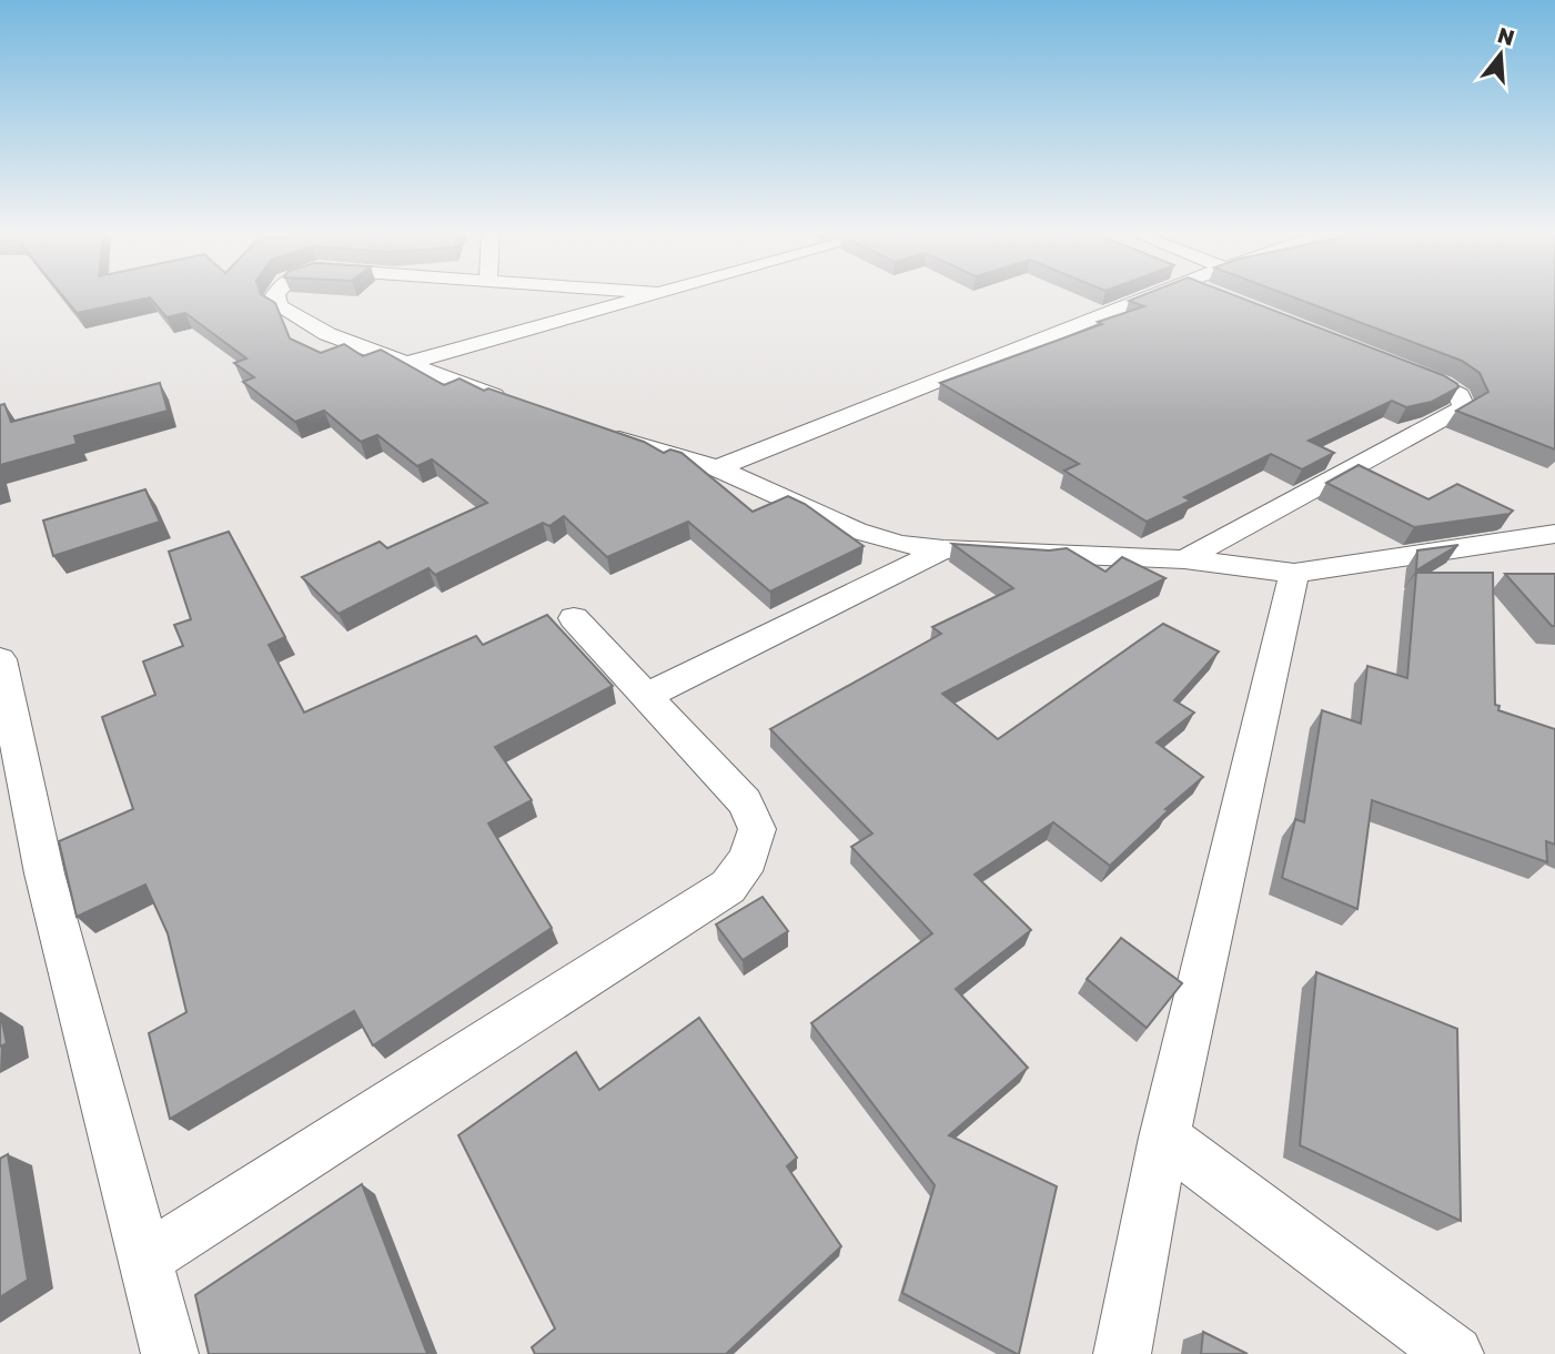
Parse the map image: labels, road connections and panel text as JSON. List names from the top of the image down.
{
  "north": "top"
}
